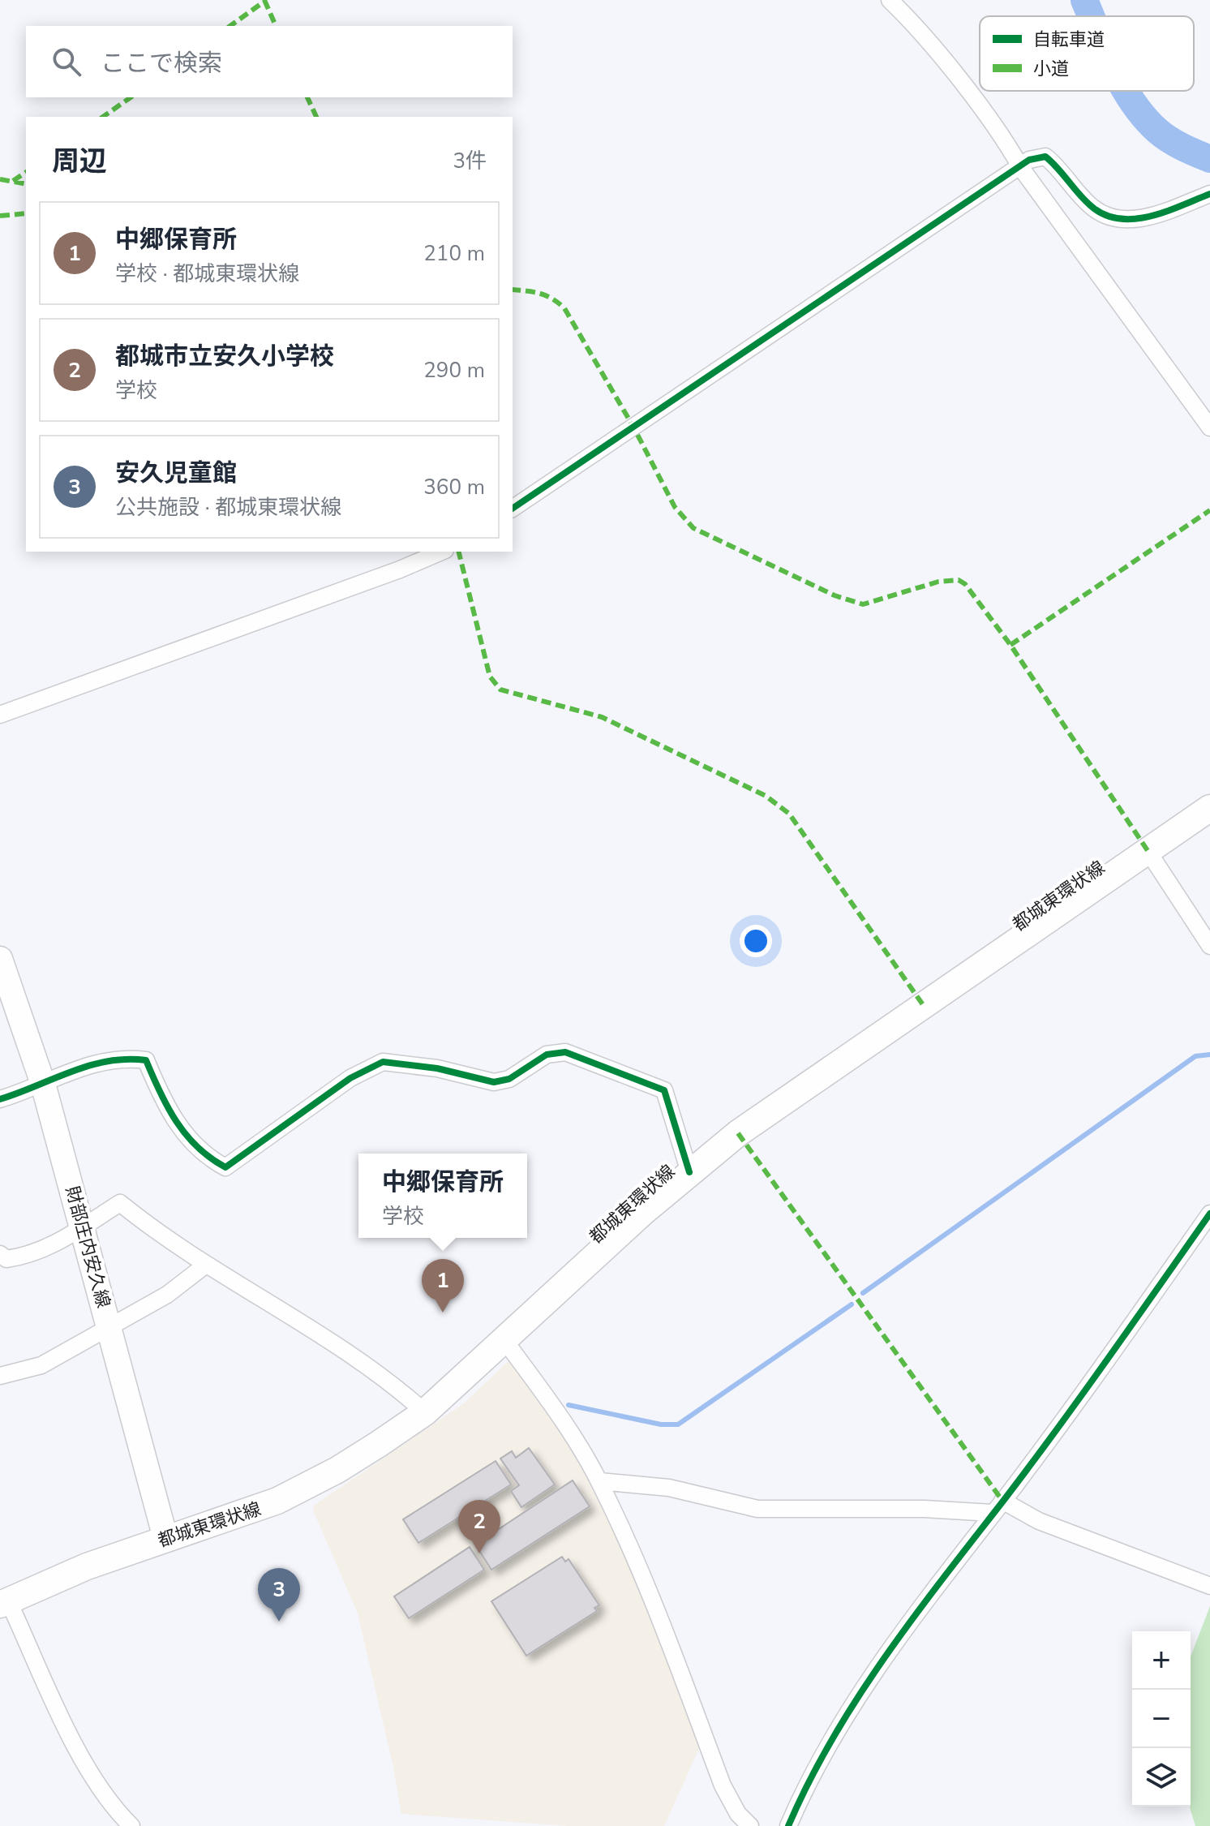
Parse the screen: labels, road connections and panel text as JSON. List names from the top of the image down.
{
  "streets": {
    "main road": ["都城東環状線", "財部庄内安久線"]
  },
  "crossings": [
    ["都城東環状線", "財部庄内安久線"]
  ],
  "legend": ["自転車道", "小道"],
  "page": {
    "search": "ここで検索",
    "heading": ["周辺", "3件"],
    "list": [
      {
        "mark": "1",
        "name": "中郷保育所",
        "note": "学校 · 都城東環状線",
        "value": "210 m"
      },
      {
        "mark": "2",
        "name": "都城市立安久小学校",
        "note": "学校",
        "value": "290 m"
      },
      {
        "mark": "3",
        "name": "安久児童館",
        "note": "公共施設 · 都城東環状線",
        "value": "360 m"
      }
    ],
    "popup": ["中郷保育所", "学校"],
    "pins": ["1", "2", "3"],
    "map_buttons": ["+", "−"]
  }
}
